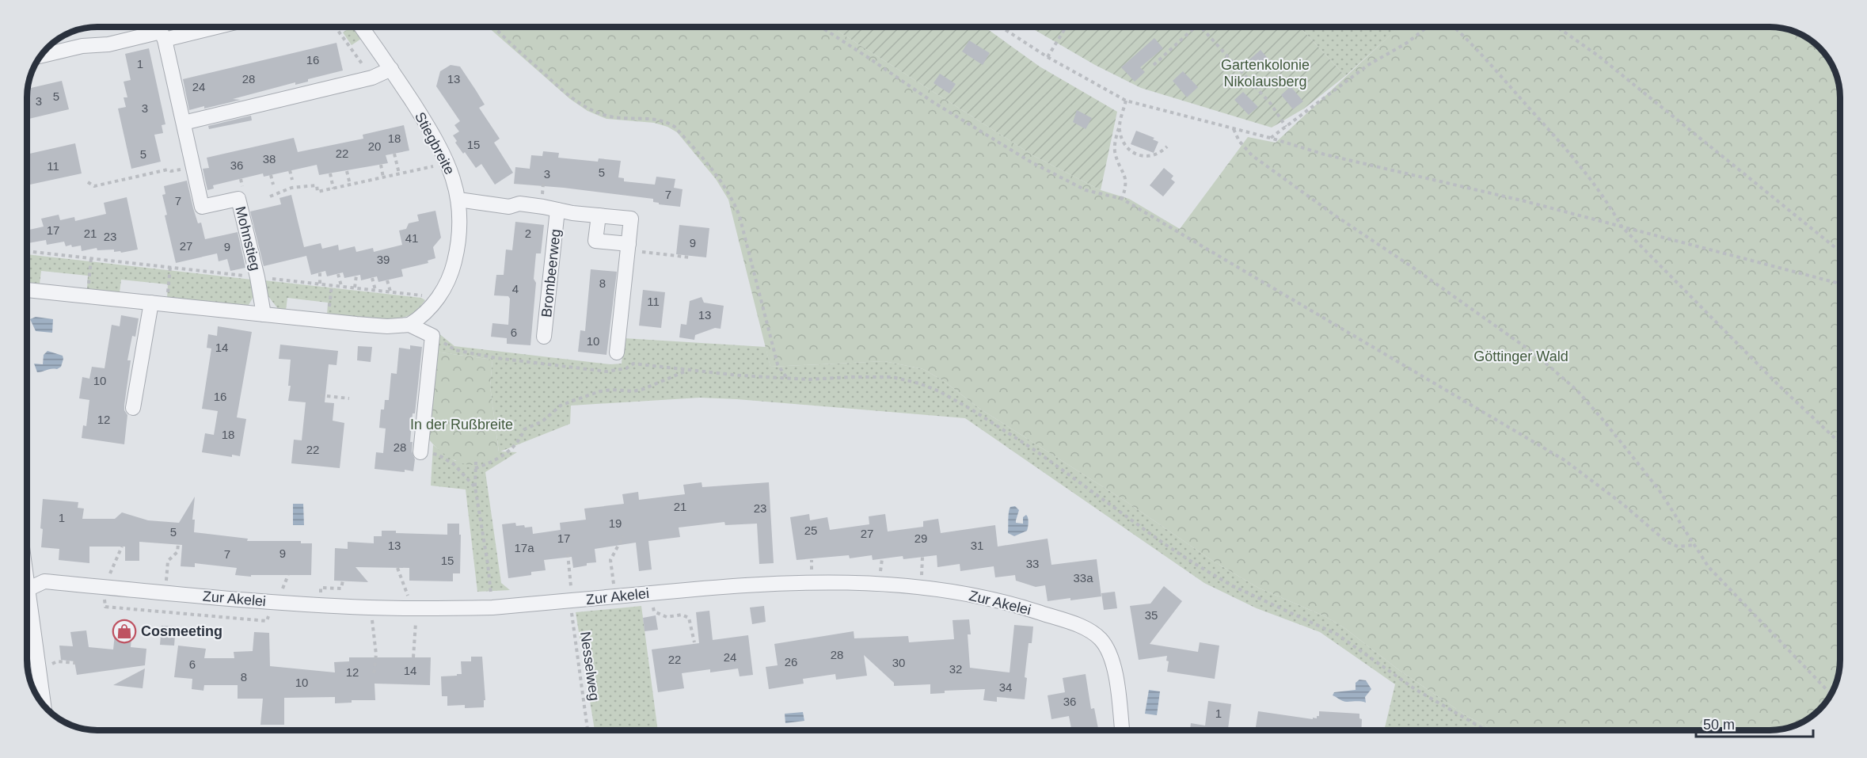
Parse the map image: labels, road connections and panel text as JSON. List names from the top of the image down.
{
  "streets": {
    "street": [
      "Stiegbreite",
      "Mohnstieg",
      "Brombeerweg",
      "Zur Akelei"
    ],
    "path": ["Nesselweg"]
  },
  "crossings": [
    ["Stiegbreite", "Brombeerweg"],
    ["Zur Akelei", "Nesselweg"]
  ],
  "parks": ["Gartenkolonie Nikolausberg", "Göttinger Wald", "In der Rußbreite"],
  "places": {
    "shop": ["Cosmeeting"]
  },
  "house_numbers": [
    "16",
    "1",
    "28",
    "13",
    "24",
    "5",
    "3",
    "3",
    "18",
    "15",
    "20",
    "22",
    "5",
    "38",
    "36",
    "11",
    "5",
    "3",
    "7",
    "7",
    "17",
    "21",
    "2",
    "23",
    "41",
    "9",
    "27",
    "9",
    "39",
    "8",
    "4",
    "11",
    "13",
    "6",
    "10",
    "14",
    "10",
    "16",
    "12",
    "18",
    "28",
    "22",
    "21",
    "23",
    "1",
    "19",
    "25",
    "5",
    "27",
    "17",
    "29",
    "13",
    "31",
    "17a",
    "9",
    "7",
    "15",
    "33",
    "33a",
    "35",
    "28",
    "24",
    "22",
    "26",
    "30",
    "6",
    "32",
    "14",
    "12",
    "8",
    "10",
    "34",
    "36",
    "1"
  ],
  "scale_bar": "50 m"
}
